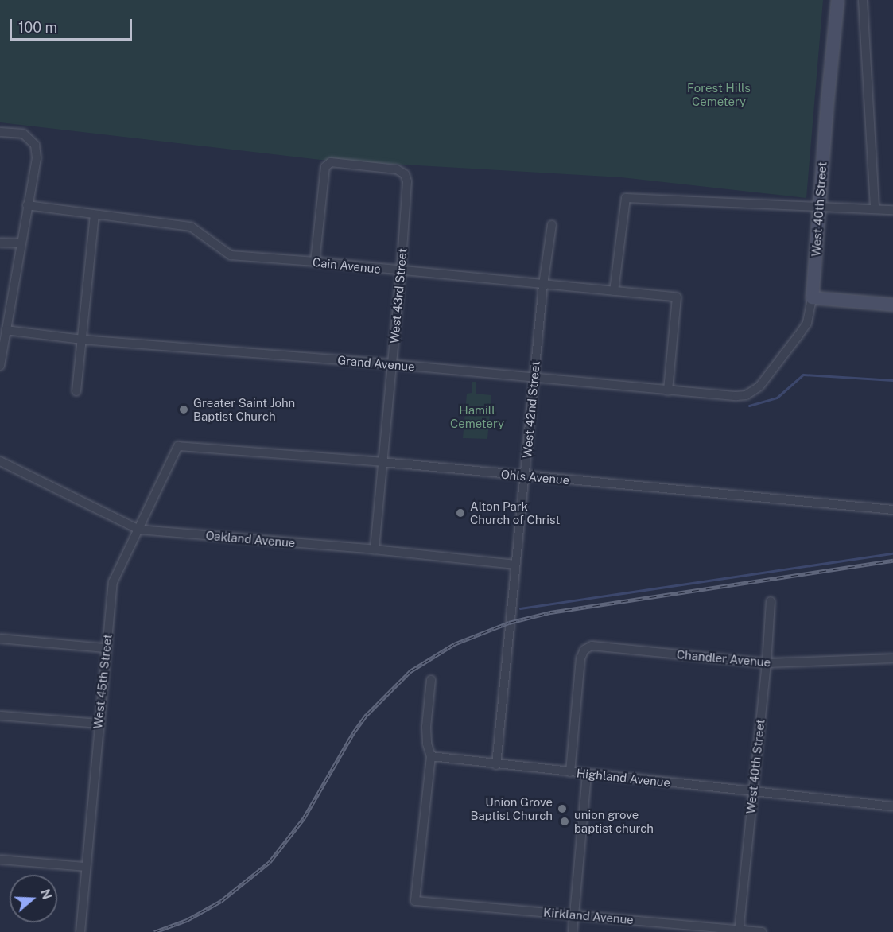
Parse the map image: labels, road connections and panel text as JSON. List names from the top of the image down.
{
  "streets": {
    "main road": ["West 40th Street"],
    "street": [
      "Cain Avenue",
      "West 43rd Street",
      "Grand Avenue",
      "West 42nd Street",
      "Ohls Avenue",
      "Oakland Avenue",
      "Chandler Avenue",
      "West 45th Street",
      "Highland Avenue",
      "Kirkland Avenue"
    ]
  },
  "crossings": [
    ["West 40th Street", "Grand Avenue"],
    ["West 40th Street", "Chandler Avenue"],
    ["West 40th Street", "Highland Avenue"],
    ["West 40th Street", "Kirkland Avenue"],
    ["Cain Avenue", "West 43rd Street"],
    ["Cain Avenue", "Grand Avenue"],
    ["Cain Avenue", "West 42nd Street"],
    ["West 43rd Street", "Grand Avenue"],
    ["West 43rd Street", "Ohls Avenue"],
    ["West 43rd Street", "Oakland Avenue"],
    ["Grand Avenue", "West 42nd Street"],
    ["West 42nd Street", "Ohls Avenue"],
    ["West 42nd Street", "Oakland Avenue"],
    ["West 42nd Street", "Highland Avenue"],
    ["Ohls Avenue", "West 45th Street"],
    ["Oakland Avenue", "West 45th Street"],
    ["Chandler Avenue", "Highland Avenue"],
    ["Highland Avenue", "Kirkland Avenue"]
  ],
  "parks": ["Forest Hills Cemetery", "Hamill Cemetery"],
  "places": [
    "Greater Saint John Baptist Church",
    "Alton Park Church of Christ",
    "Union Grove Baptist Church",
    "union grove baptist church"
  ],
  "scale_bar": "100 m",
  "north": "right"
}
